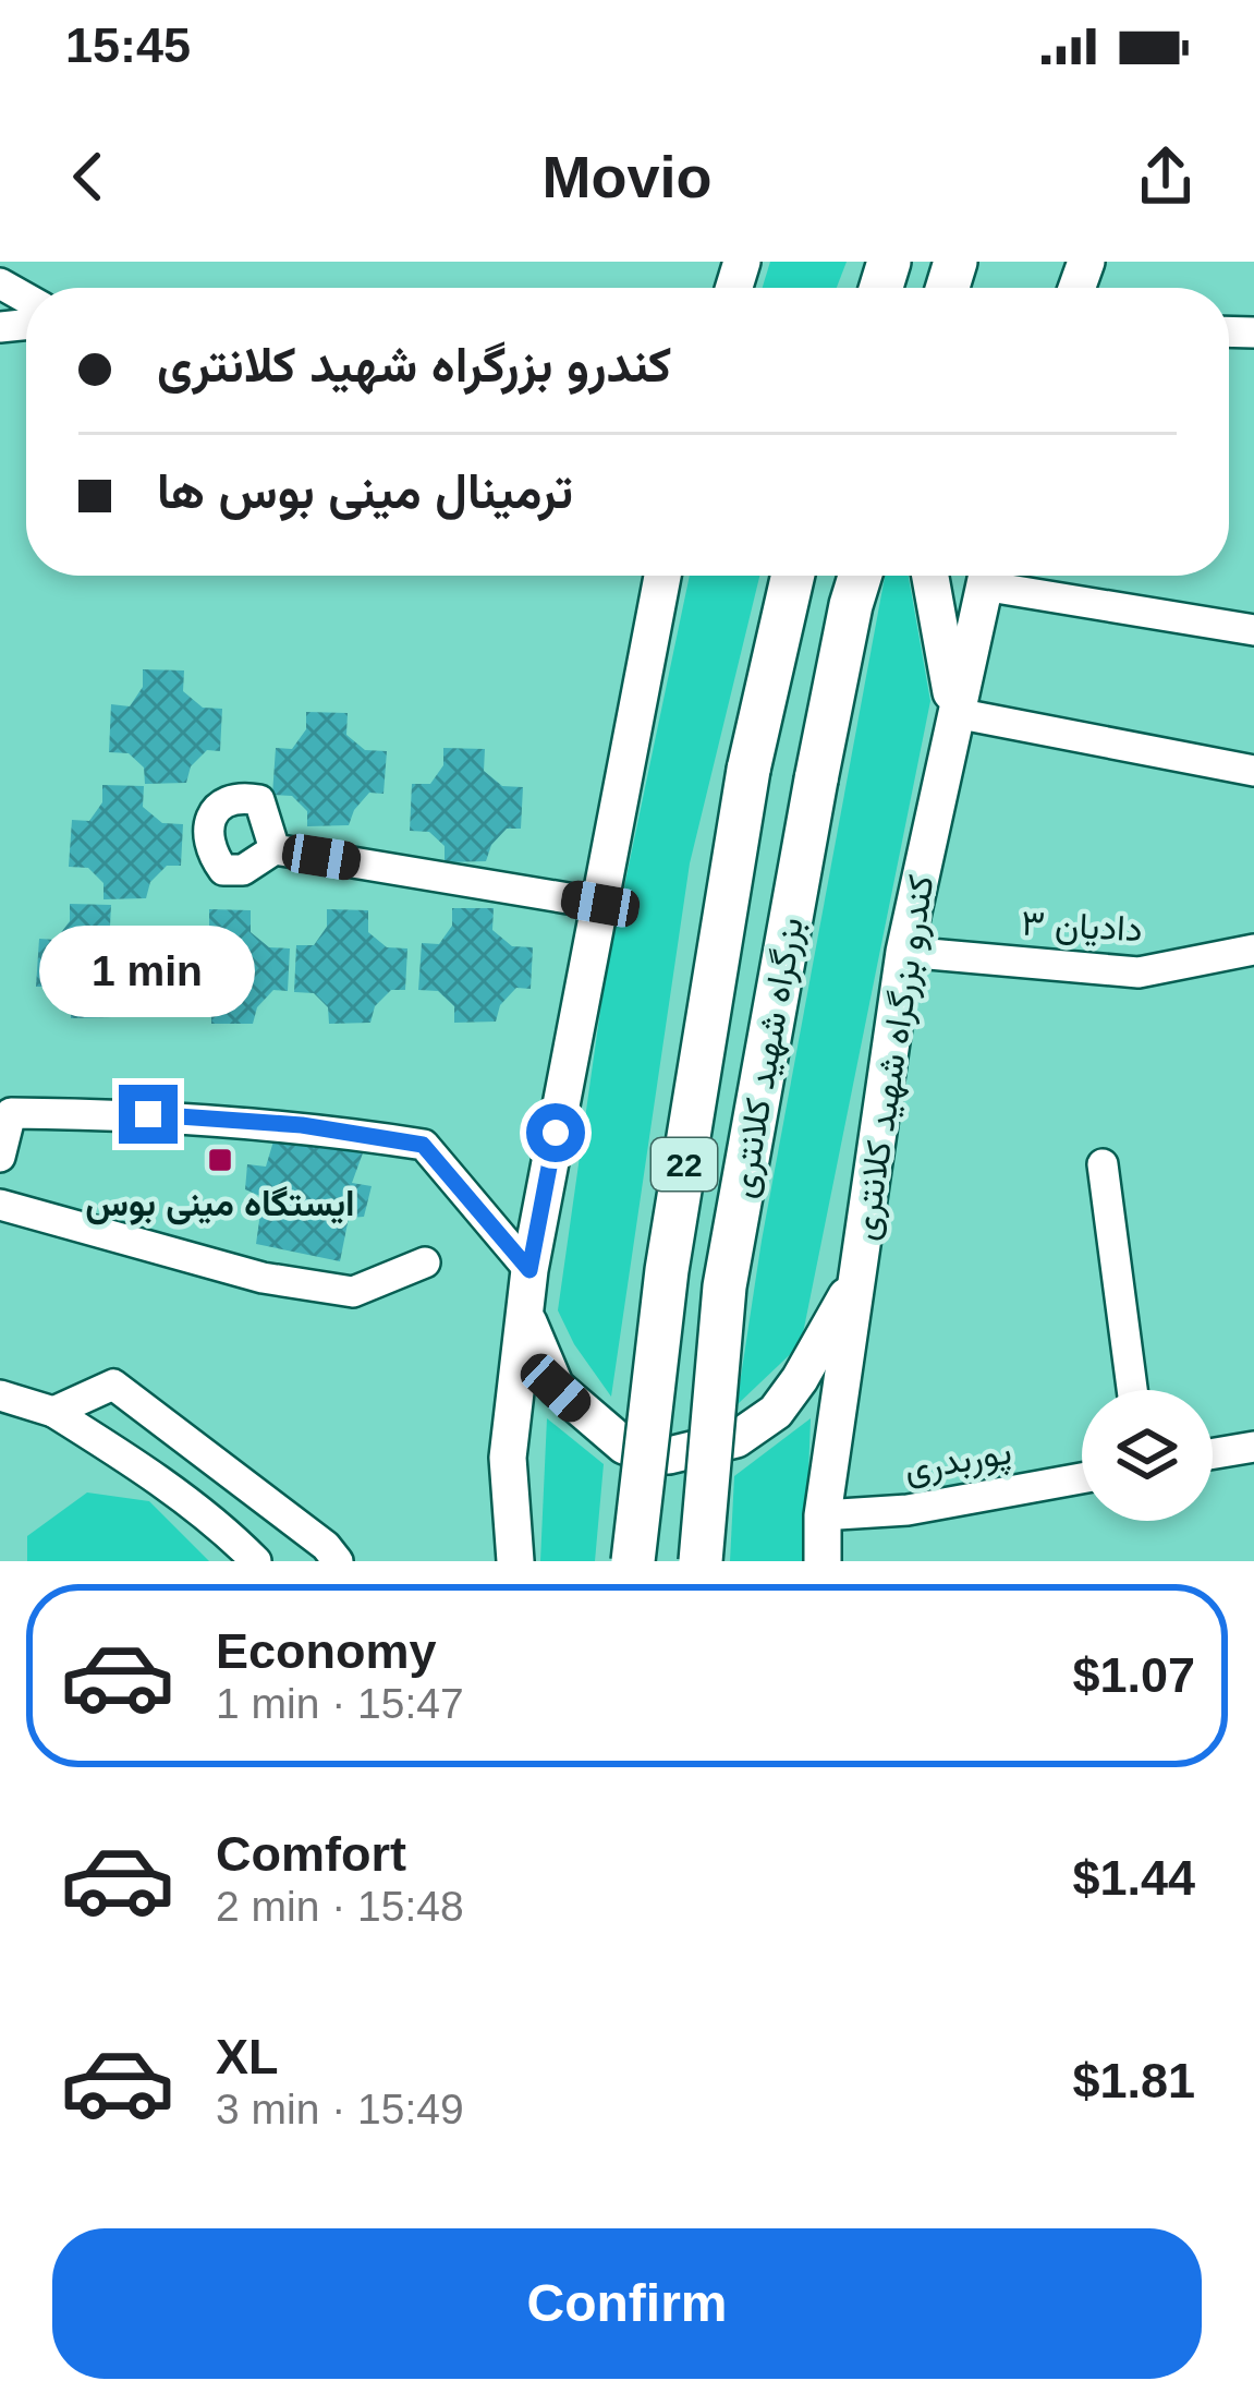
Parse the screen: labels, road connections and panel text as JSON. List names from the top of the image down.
{
  "streets": {
    "highway": ["بزرگراه شهید کلانتری", "22"],
    "main road": ["کندرو بزرگراه شهید کلانتری"],
    "street": ["دادیان ۳", "پوربدری"]
  },
  "crossings": [
    ["دادیان ۳", "کندرو بزرگراه شهید کلانتری"],
    ["کندرو بزرگراه شهید کلانتری", "پوربدری"]
  ],
  "places": {
    "transit": ["ایستگاه مینی بوس"]
  },
  "page": {
    "status": "15:45",
    "header": "Movio",
    "banner": ["کندرو بزرگراه شهید کلانتری", "ترمینال مینی بوس ها"],
    "bubble": "1 min",
    "list": [
      {
        "name": "Economy",
        "note": "1 min · 15:47",
        "value": "$1.07"
      },
      {
        "name": "Comfort",
        "note": "2 min · 15:48",
        "value": "$1.44"
      },
      {
        "name": "XL",
        "note": "3 min · 15:49",
        "value": "$1.81"
      }
    ],
    "buttons": "Confirm"
  }
}
